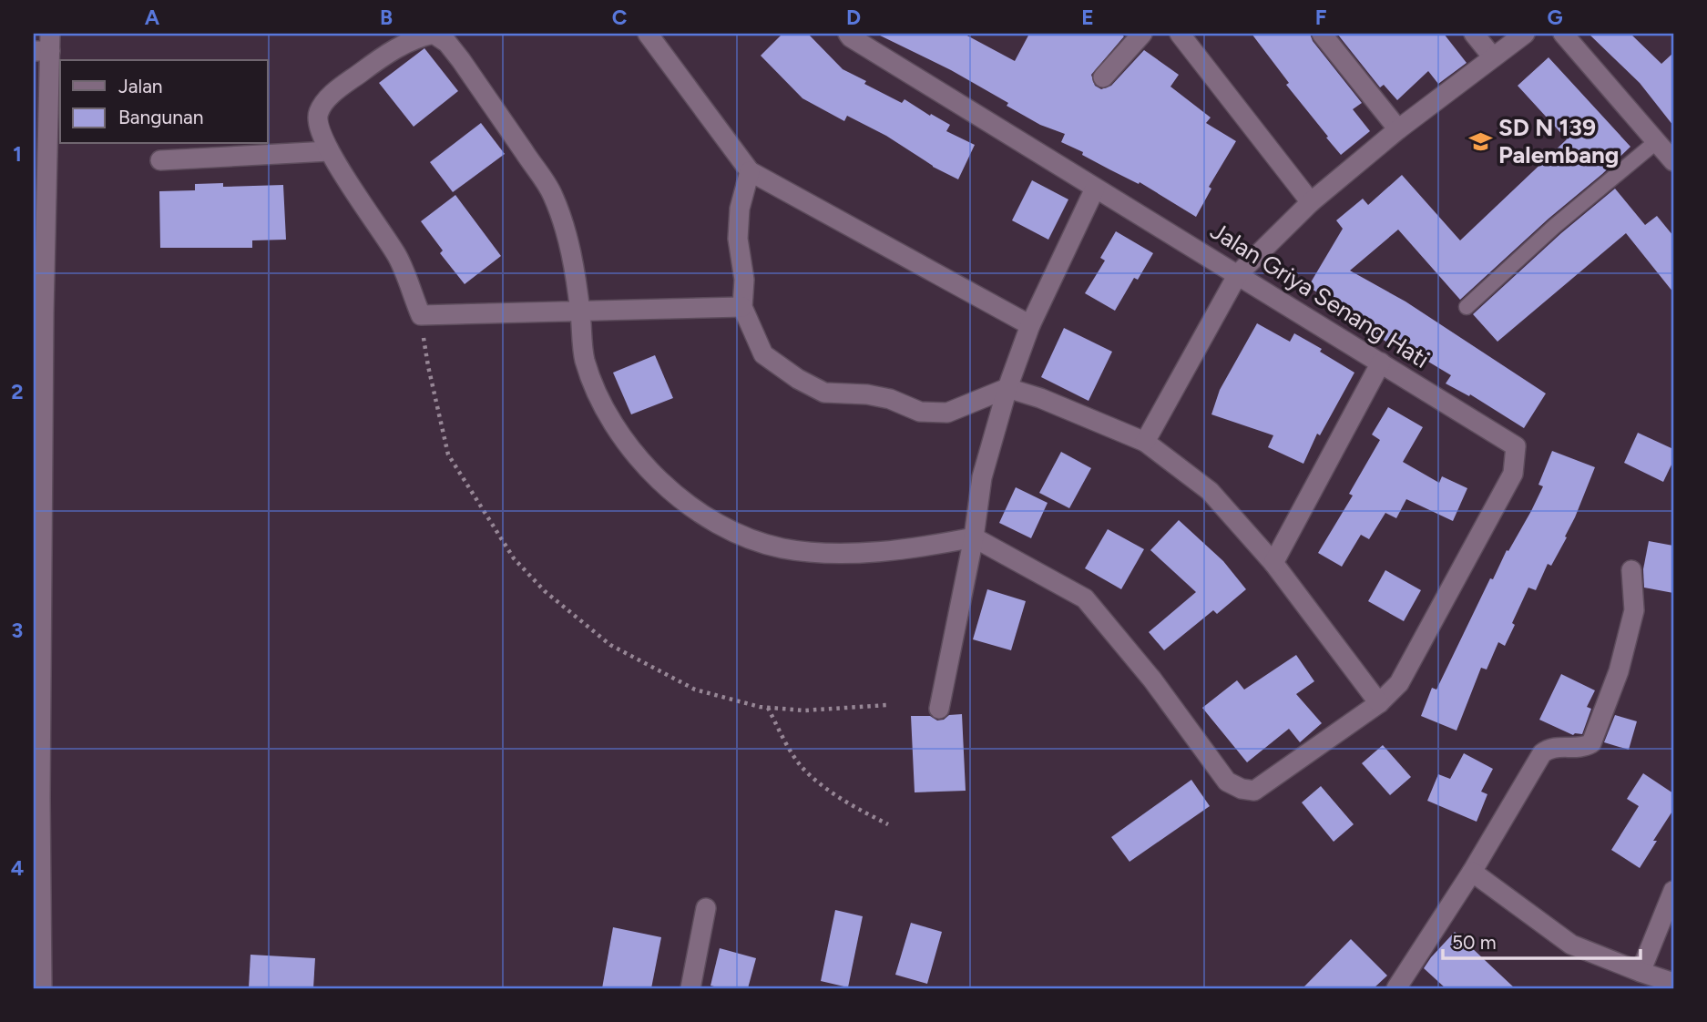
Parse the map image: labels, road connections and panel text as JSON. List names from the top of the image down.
{
  "streets": {
    "street": ["Jalan Griya Senang Hati"]
  },
  "places": {
    "school or university": ["SD N 139 Palembang"]
  },
  "legend": ["Jalan", "Bangunan"],
  "scale_bar": "50 m",
  "grid": {
    "columns": [
      "A",
      "B",
      "C",
      "D",
      "E",
      "F",
      "G"
    ],
    "rows": [
      "1",
      "2",
      "3",
      "4"
    ]
  }
}
